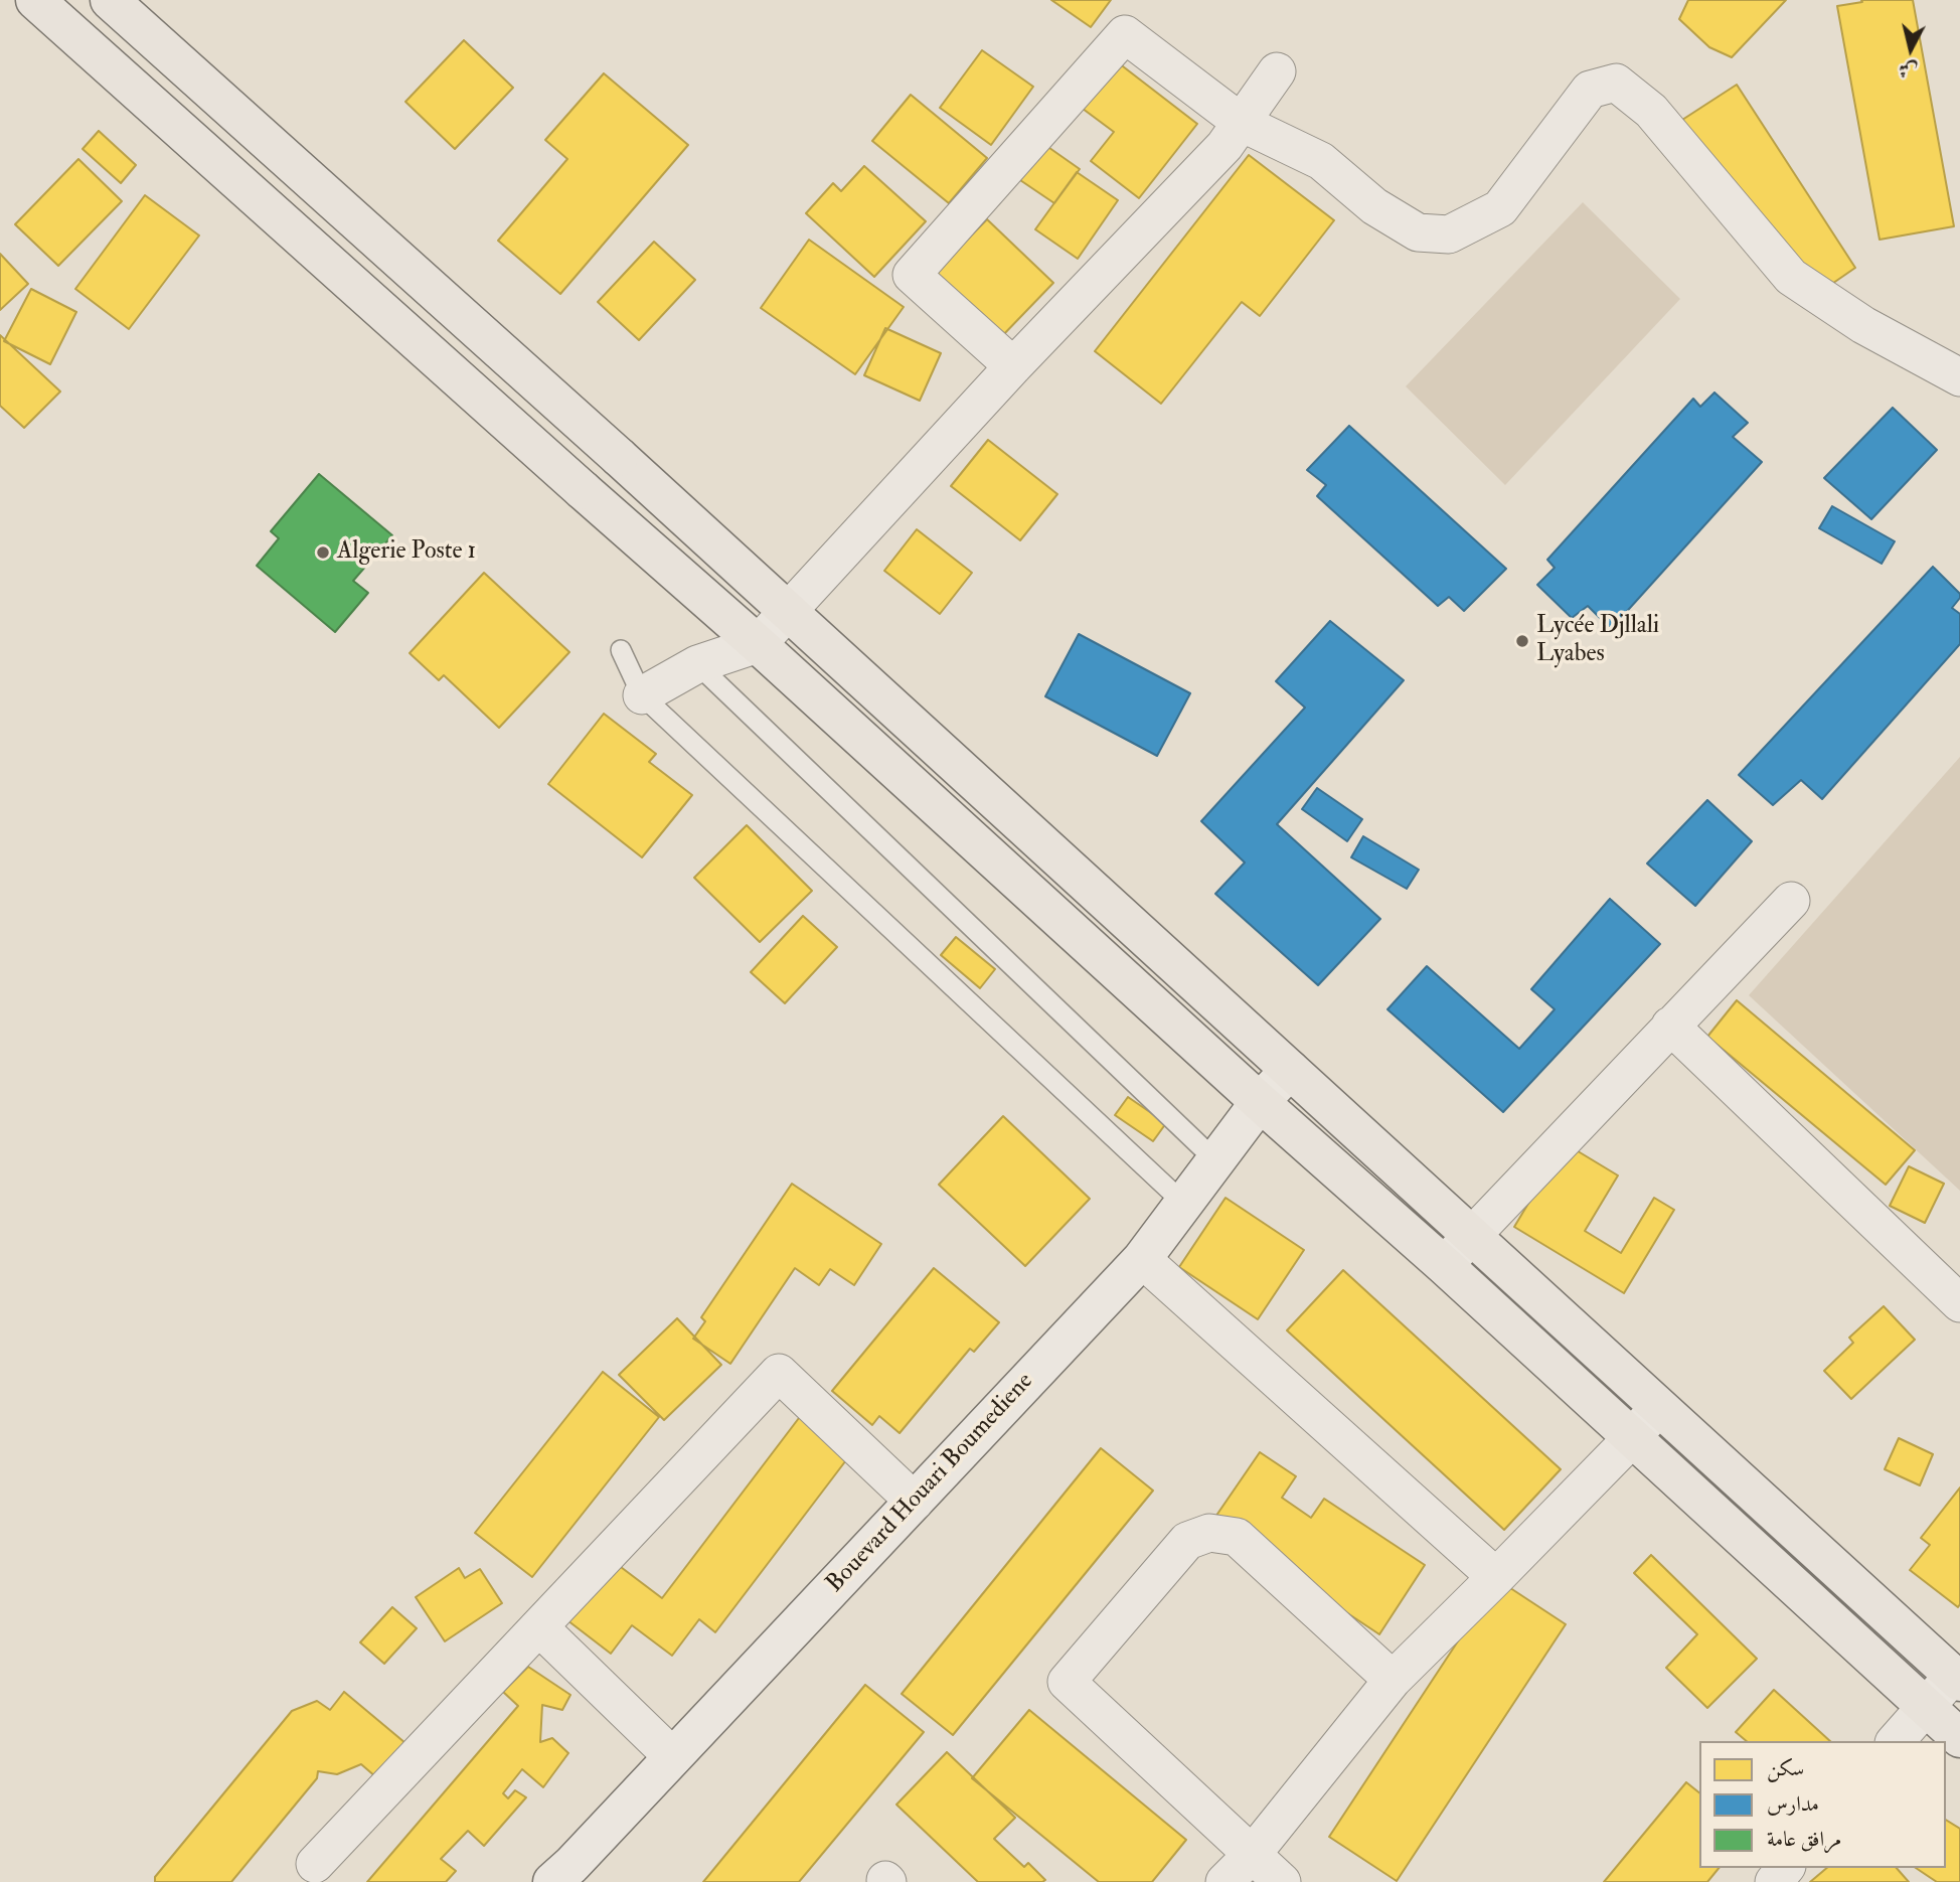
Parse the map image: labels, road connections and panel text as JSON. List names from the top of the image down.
{
  "streets": {
    "street": ["Bouevard Houari Boumediene"]
  },
  "places": ["Algerie Poste 1", "Lycée Djllali Lyabes"],
  "legend": ["سكن", "مدارس", "مرافق عامة"],
  "north": "bottom"
}
